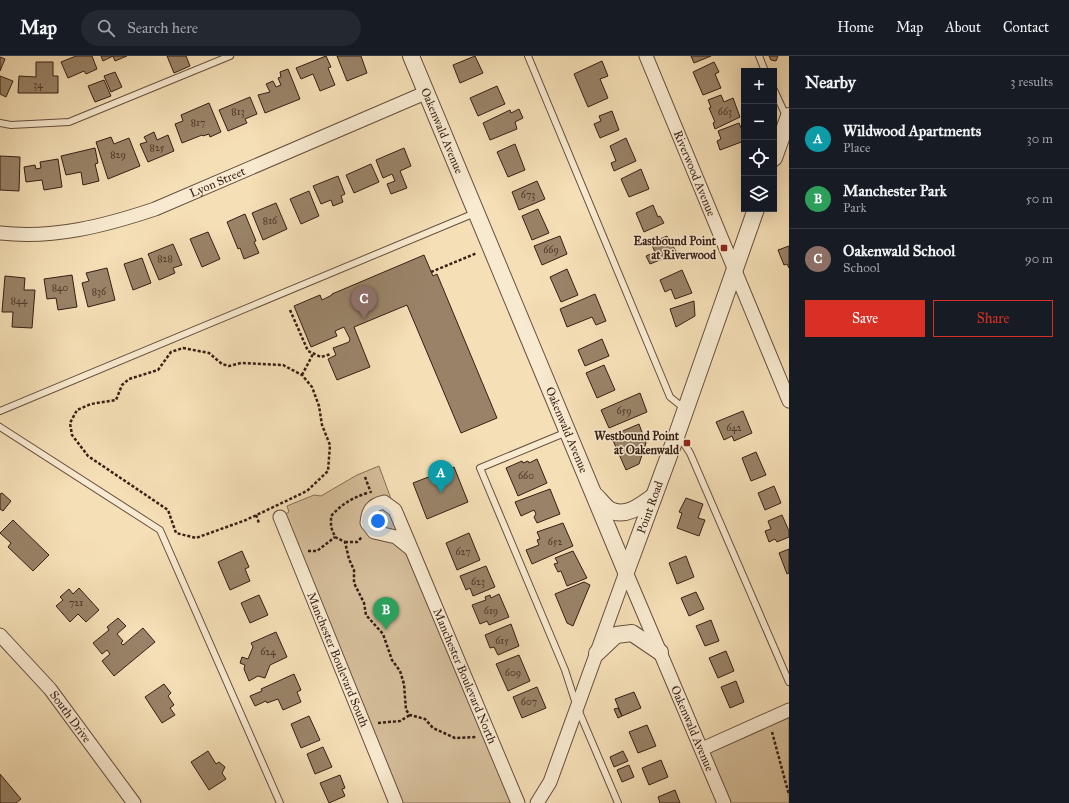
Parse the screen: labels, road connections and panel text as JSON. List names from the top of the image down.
{
  "streets": {
    "street": [
      "Oakenwald Avenue",
      "Riverwood Avenue",
      "Lyon Street",
      "Point Road",
      "Manchester Boulevard South",
      "Manchester Boulevard North",
      "South Drive"
    ]
  },
  "crossings": [
    ["Oakenwald Avenue", "Lyon Street"],
    ["Oakenwald Avenue", "Point Road"],
    ["Riverwood Avenue", "Point Road"]
  ],
  "places": {
    "transit": ["Eastbound Point at Riverwood", "Westbound Point at Oakenwald"]
  },
  "house_numbers": [
    "34",
    "813",
    "663",
    "817",
    "825",
    "829",
    "673",
    "816",
    "669",
    "828",
    "840",
    "836",
    "844",
    "659",
    "642",
    "660",
    "652",
    "627",
    "623",
    "721",
    "619",
    "615",
    "624",
    "609",
    "607"
  ],
  "page": {
    "header": "Map",
    "search": "Search here",
    "nav": [
      "Home",
      "Map",
      "About",
      "Contact"
    ],
    "heading": ["Nearby", "3 results"],
    "map_buttons": ["+", "−"],
    "list": [
      {
        "mark": "A",
        "name": "Wildwood Apartments",
        "note": "Place",
        "value": "30 m"
      },
      {
        "mark": "B",
        "name": "Manchester Park",
        "note": "Park",
        "value": "50 m"
      },
      {
        "mark": "C",
        "name": "Oakenwald School",
        "note": "School",
        "value": "90 m"
      }
    ],
    "pins": ["C", "A", "B"],
    "buttons": ["Save", "Share"]
  }
}
